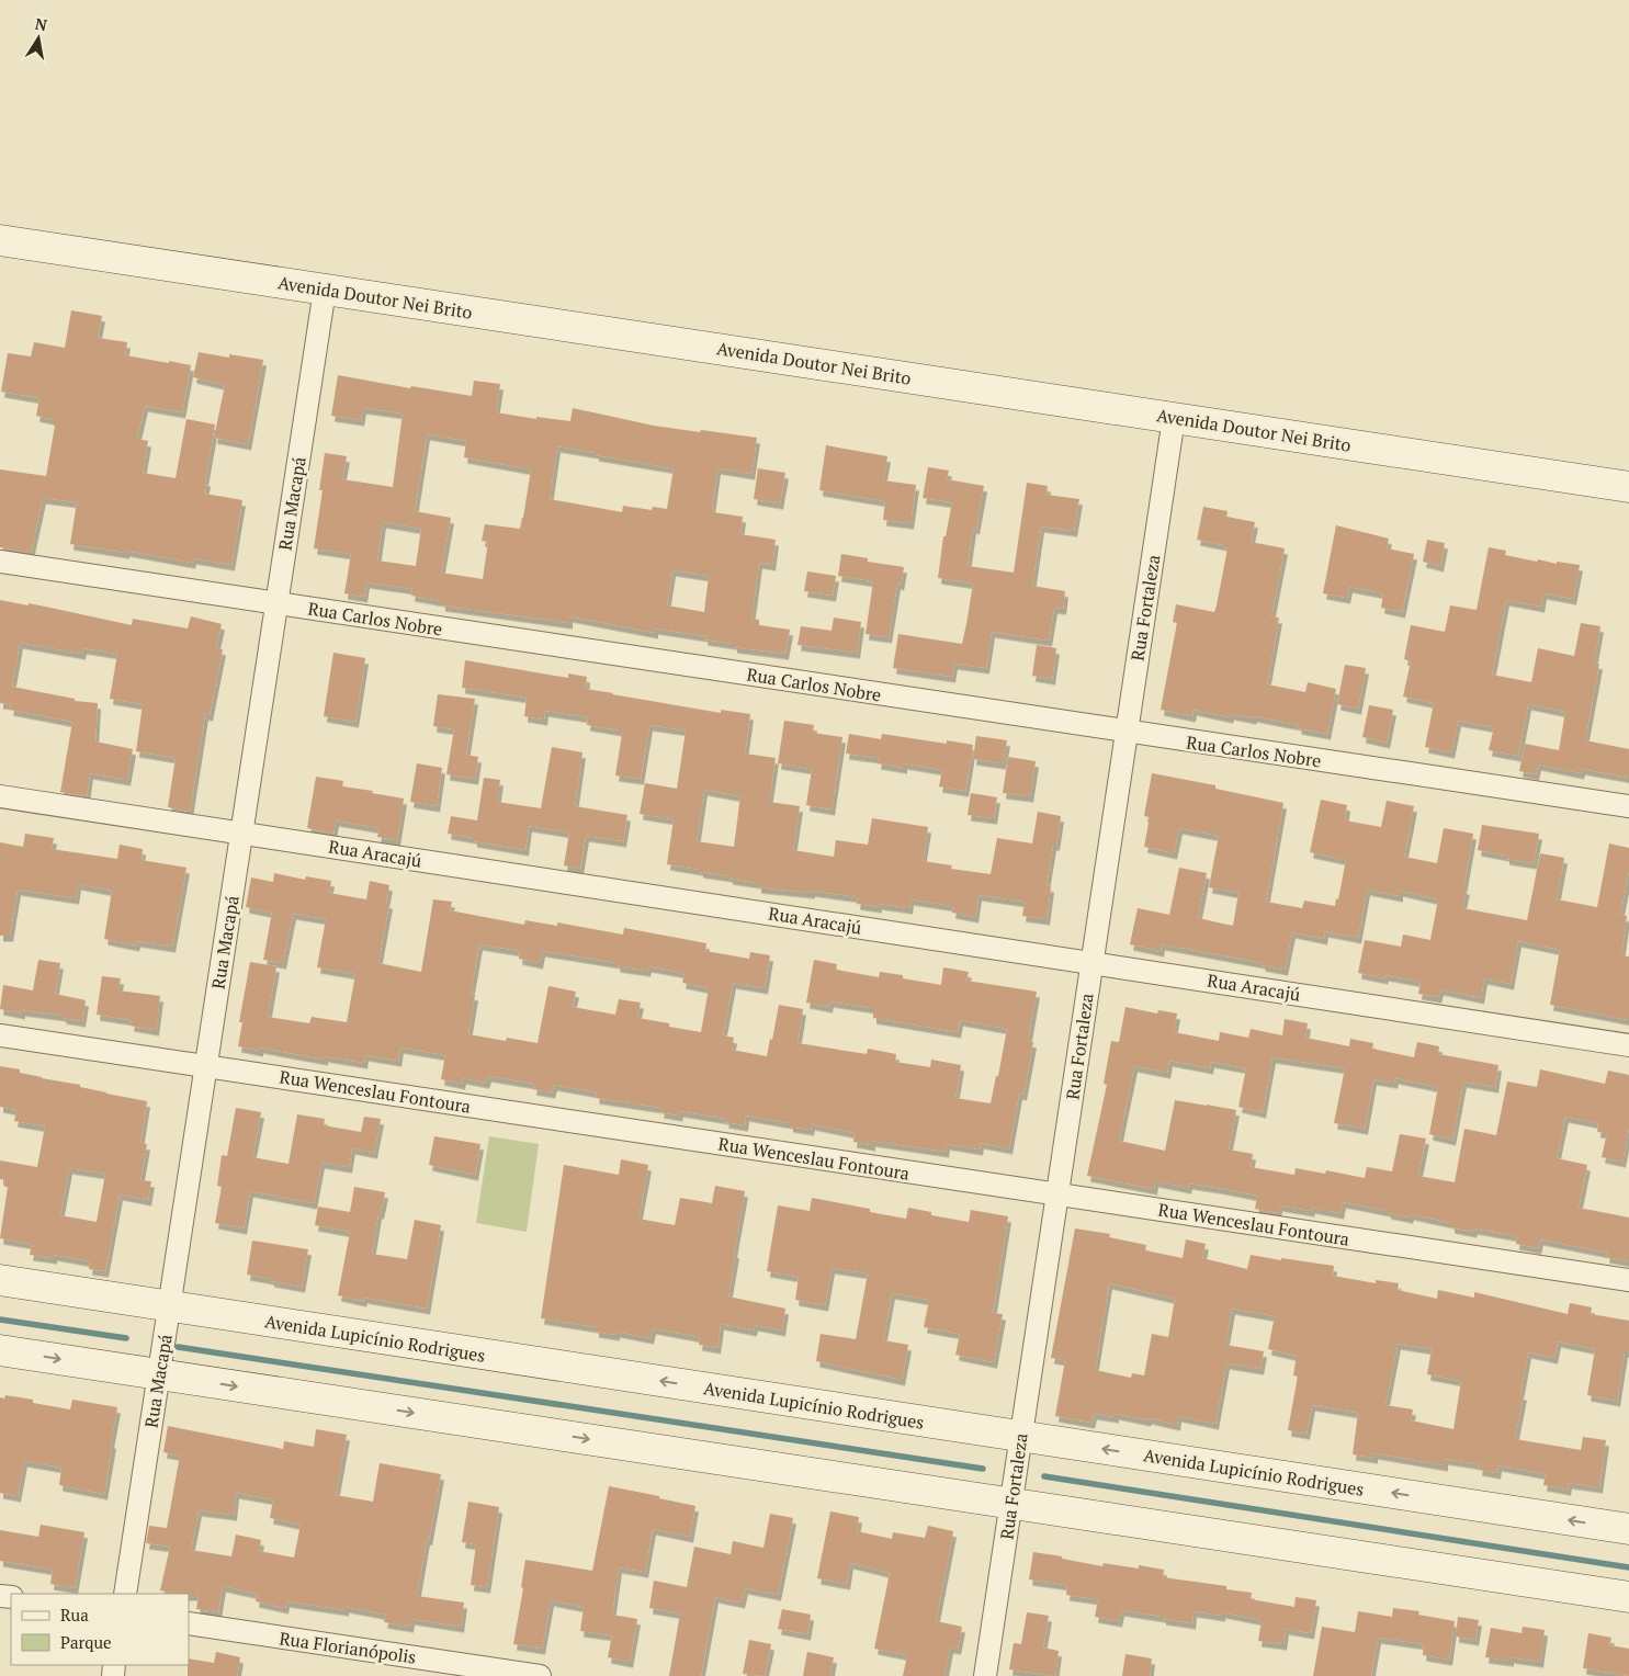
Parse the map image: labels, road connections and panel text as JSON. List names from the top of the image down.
{
  "streets": {
    "street": [
      "Avenida Doutor Nei Brito",
      "Rua Macapá",
      "Rua Fortaleza",
      "Rua Carlos Nobre",
      "Rua Aracajú",
      "Rua Wenceslau Fontoura",
      "Avenida Lupicínio Rodrigues",
      "Rua Florianópolis"
    ]
  },
  "crossings": [
    ["Avenida Doutor Nei Brito", "Rua Macapá"],
    ["Avenida Doutor Nei Brito", "Rua Fortaleza"],
    ["Rua Macapá", "Rua Carlos Nobre"],
    ["Rua Macapá", "Rua Aracajú"],
    ["Rua Macapá", "Rua Wenceslau Fontoura"],
    ["Rua Macapá", "Avenida Lupicínio Rodrigues"],
    ["Rua Fortaleza", "Rua Carlos Nobre"],
    ["Rua Fortaleza", "Rua Aracajú"],
    ["Rua Fortaleza", "Rua Wenceslau Fontoura"],
    ["Rua Fortaleza", "Avenida Lupicínio Rodrigues"]
  ],
  "legend": ["Rua", "Parque"],
  "north": "top"
}
